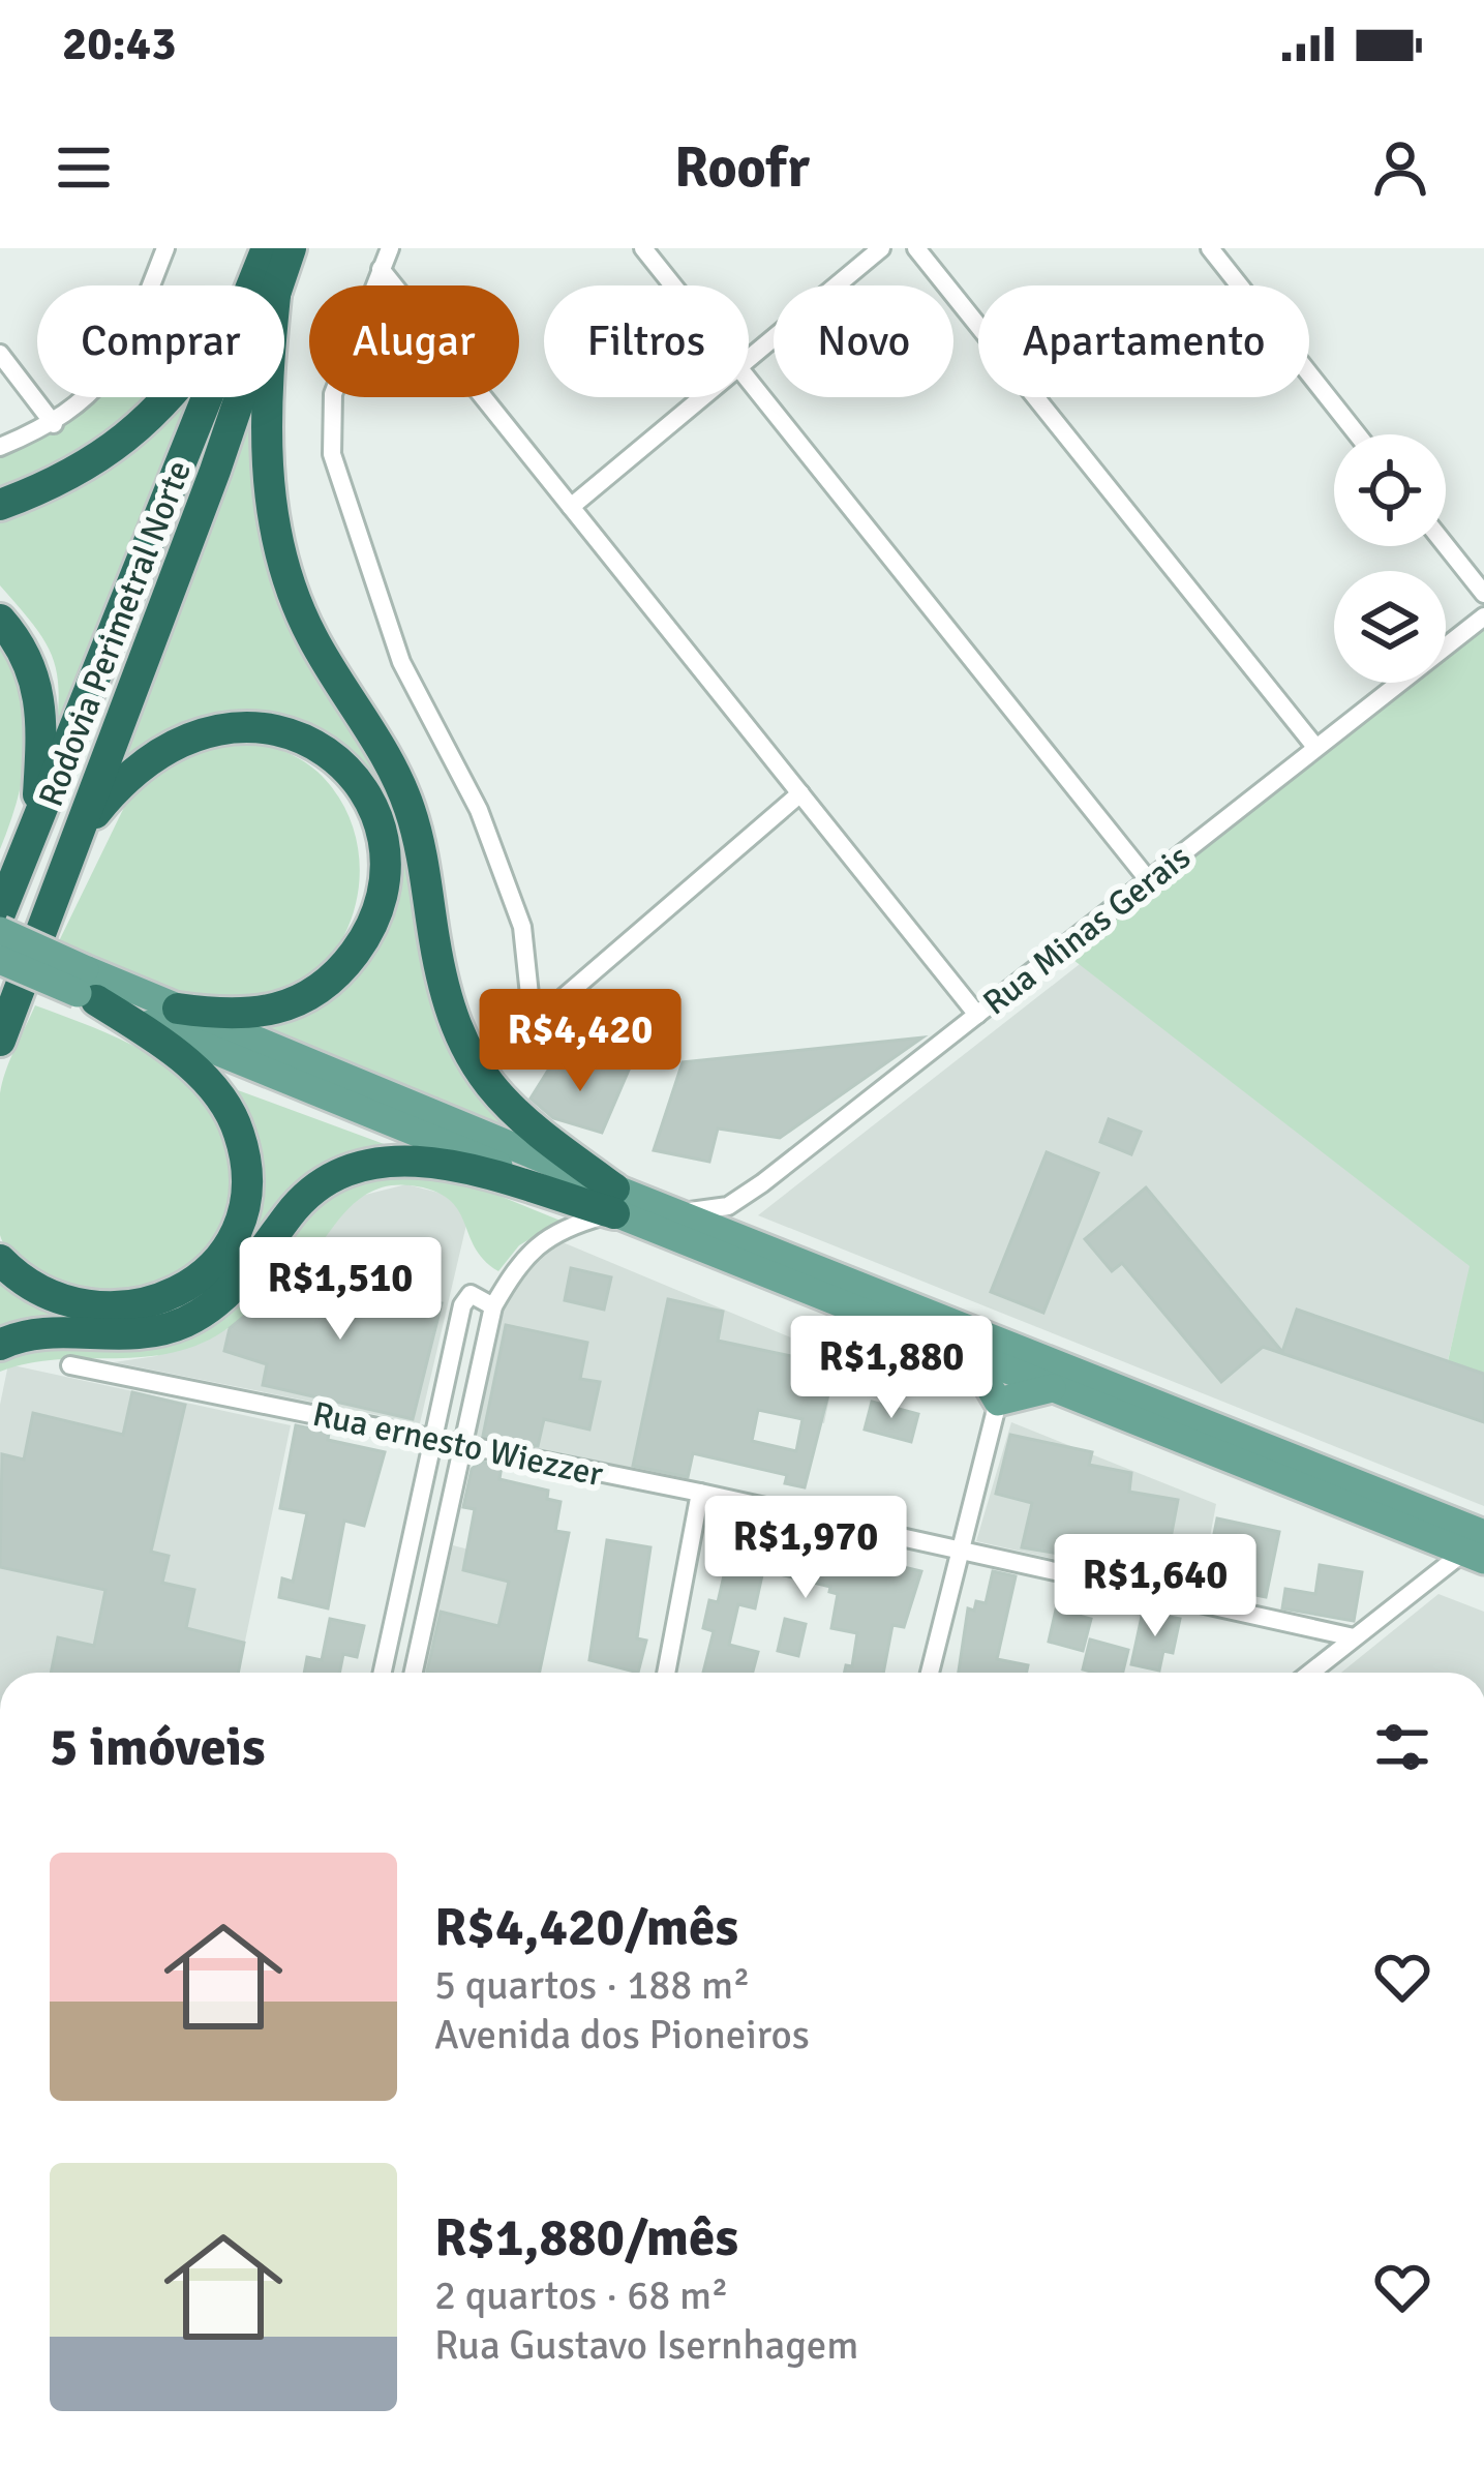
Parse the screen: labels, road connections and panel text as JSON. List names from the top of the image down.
{
  "streets": {
    "highway": ["Rodovia Perimetral Norte"],
    "street": ["Rua Minas Gerais", "Rua ernesto Wiezzer"]
  },
  "page": {
    "status": "20:43",
    "header": "Roofr",
    "chip": [
      "Comprar",
      "Alugar",
      "Filtros",
      "Novo",
      "Apartamento"
    ],
    "price": [
      "R$4,420",
      "R$1,510",
      "R$1,880",
      "R$1,970",
      "R$1,640"
    ],
    "heading": "5 imóveis",
    "list": [
      {
        "name": "R$4,420/mês",
        "note": "5 quartos · 188 m² · Avenida dos Pioneiros"
      },
      {
        "name": "R$1,880/mês",
        "note": "2 quartos · 68 m² · Rua Gustavo Isernhagem"
      }
    ]
  }
}
